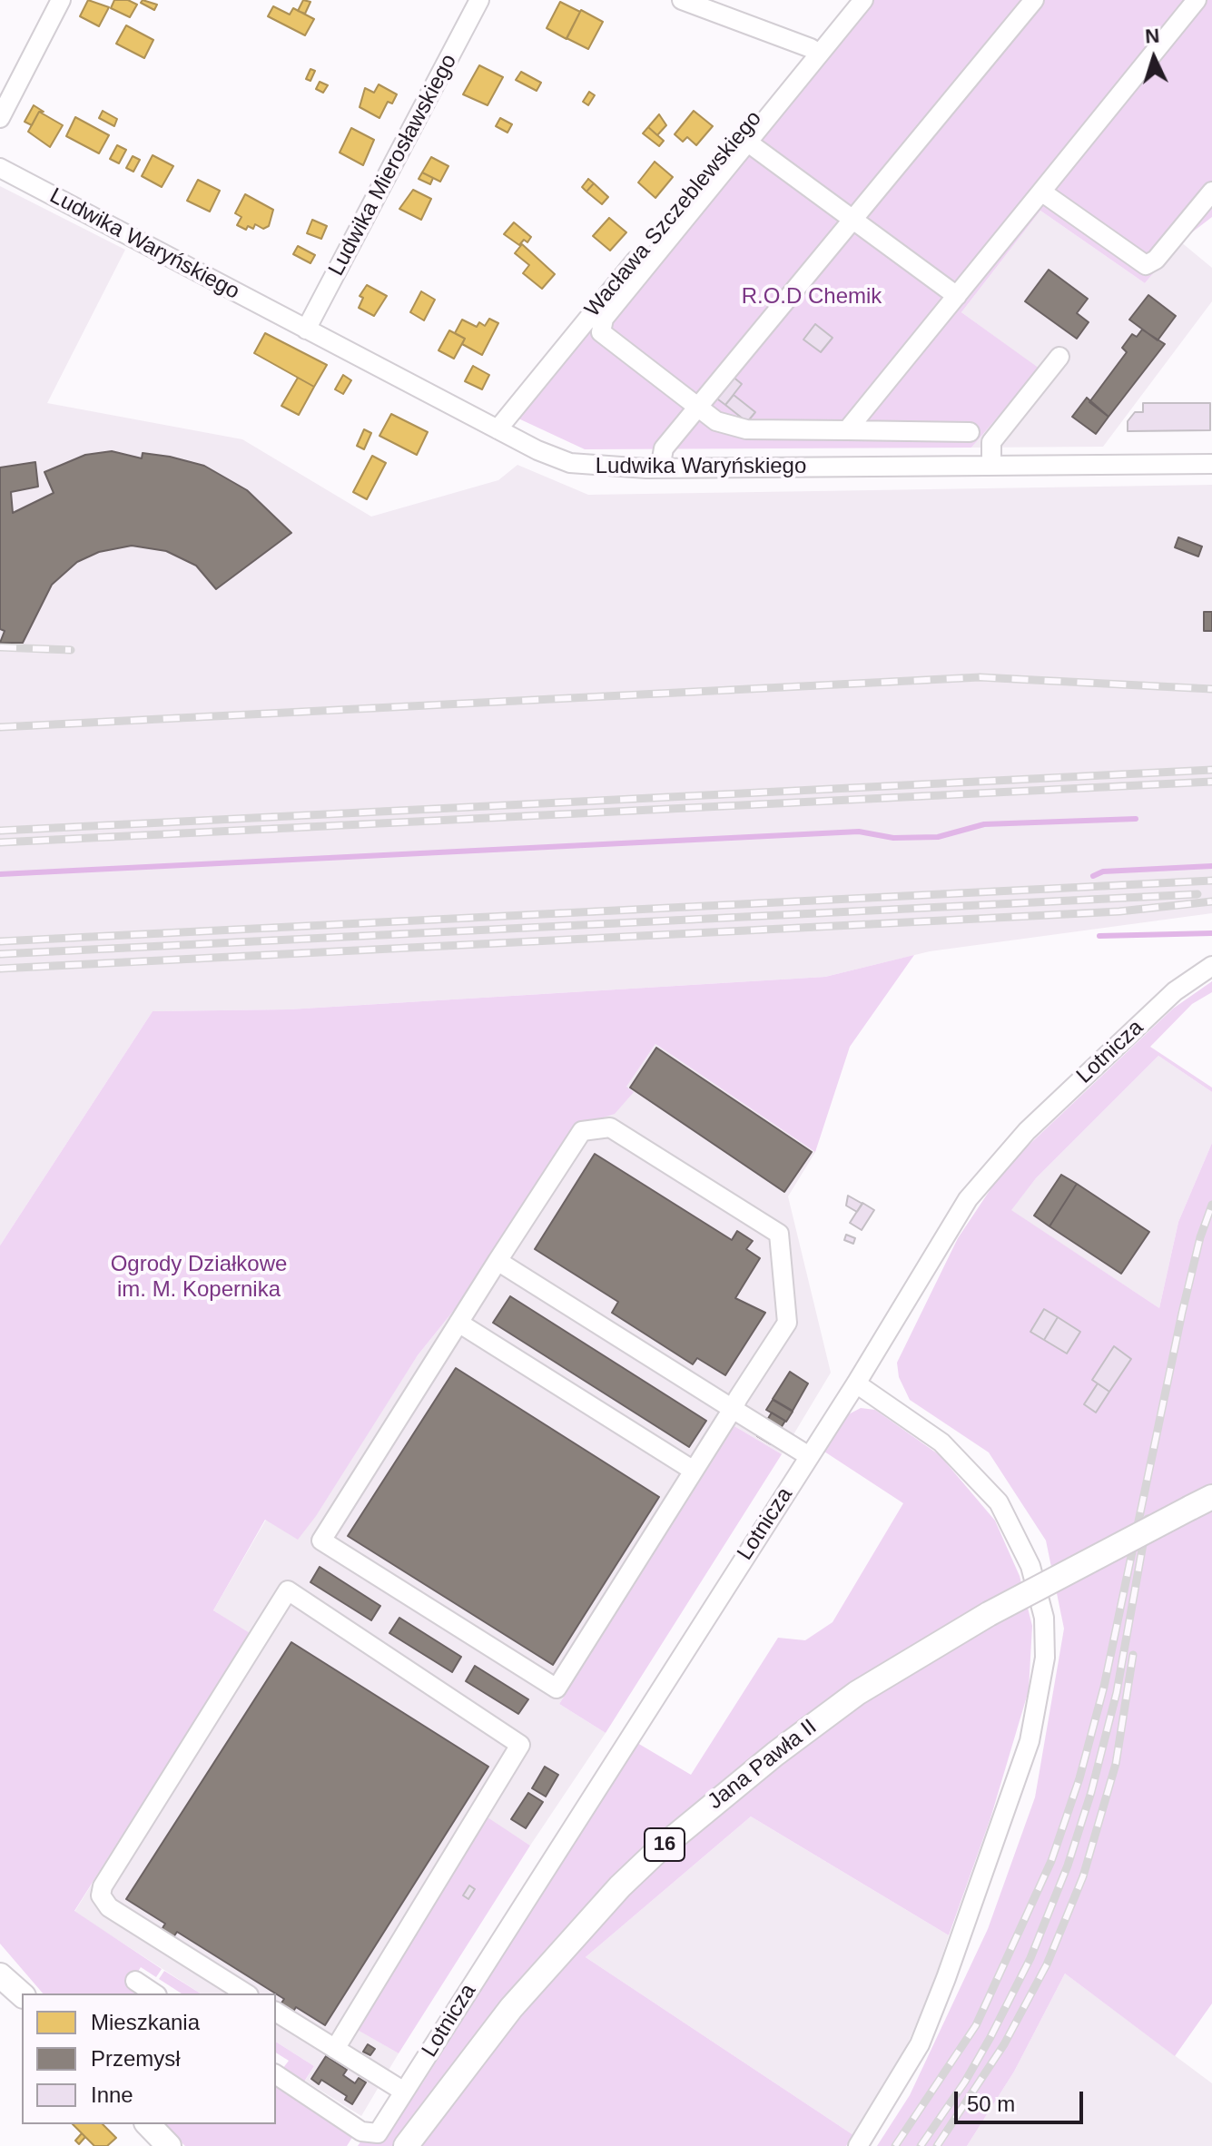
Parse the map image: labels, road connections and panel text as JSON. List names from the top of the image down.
{
  "streets": {
    "main road": ["Jana Pawła II", "16"],
    "street": [
      "Ludwika Mierosławskiego",
      "Wacława Szczeblewskiego",
      "Ludwika Waryńskiego",
      "Lotnicza"
    ]
  },
  "crossings": [
    ["Ludwika Mierosławskiego", "Ludwika Waryńskiego"],
    ["Wacława Szczeblewskiego", "Ludwika Waryńskiego"]
  ],
  "parks": ["R.O.D Chemik", "Ogrody Działkowe im. M. Kopernika"],
  "legend": ["Mieszkania", "Przemysł", "Inne"],
  "scale_bar": "50 m",
  "north": "top"
}
